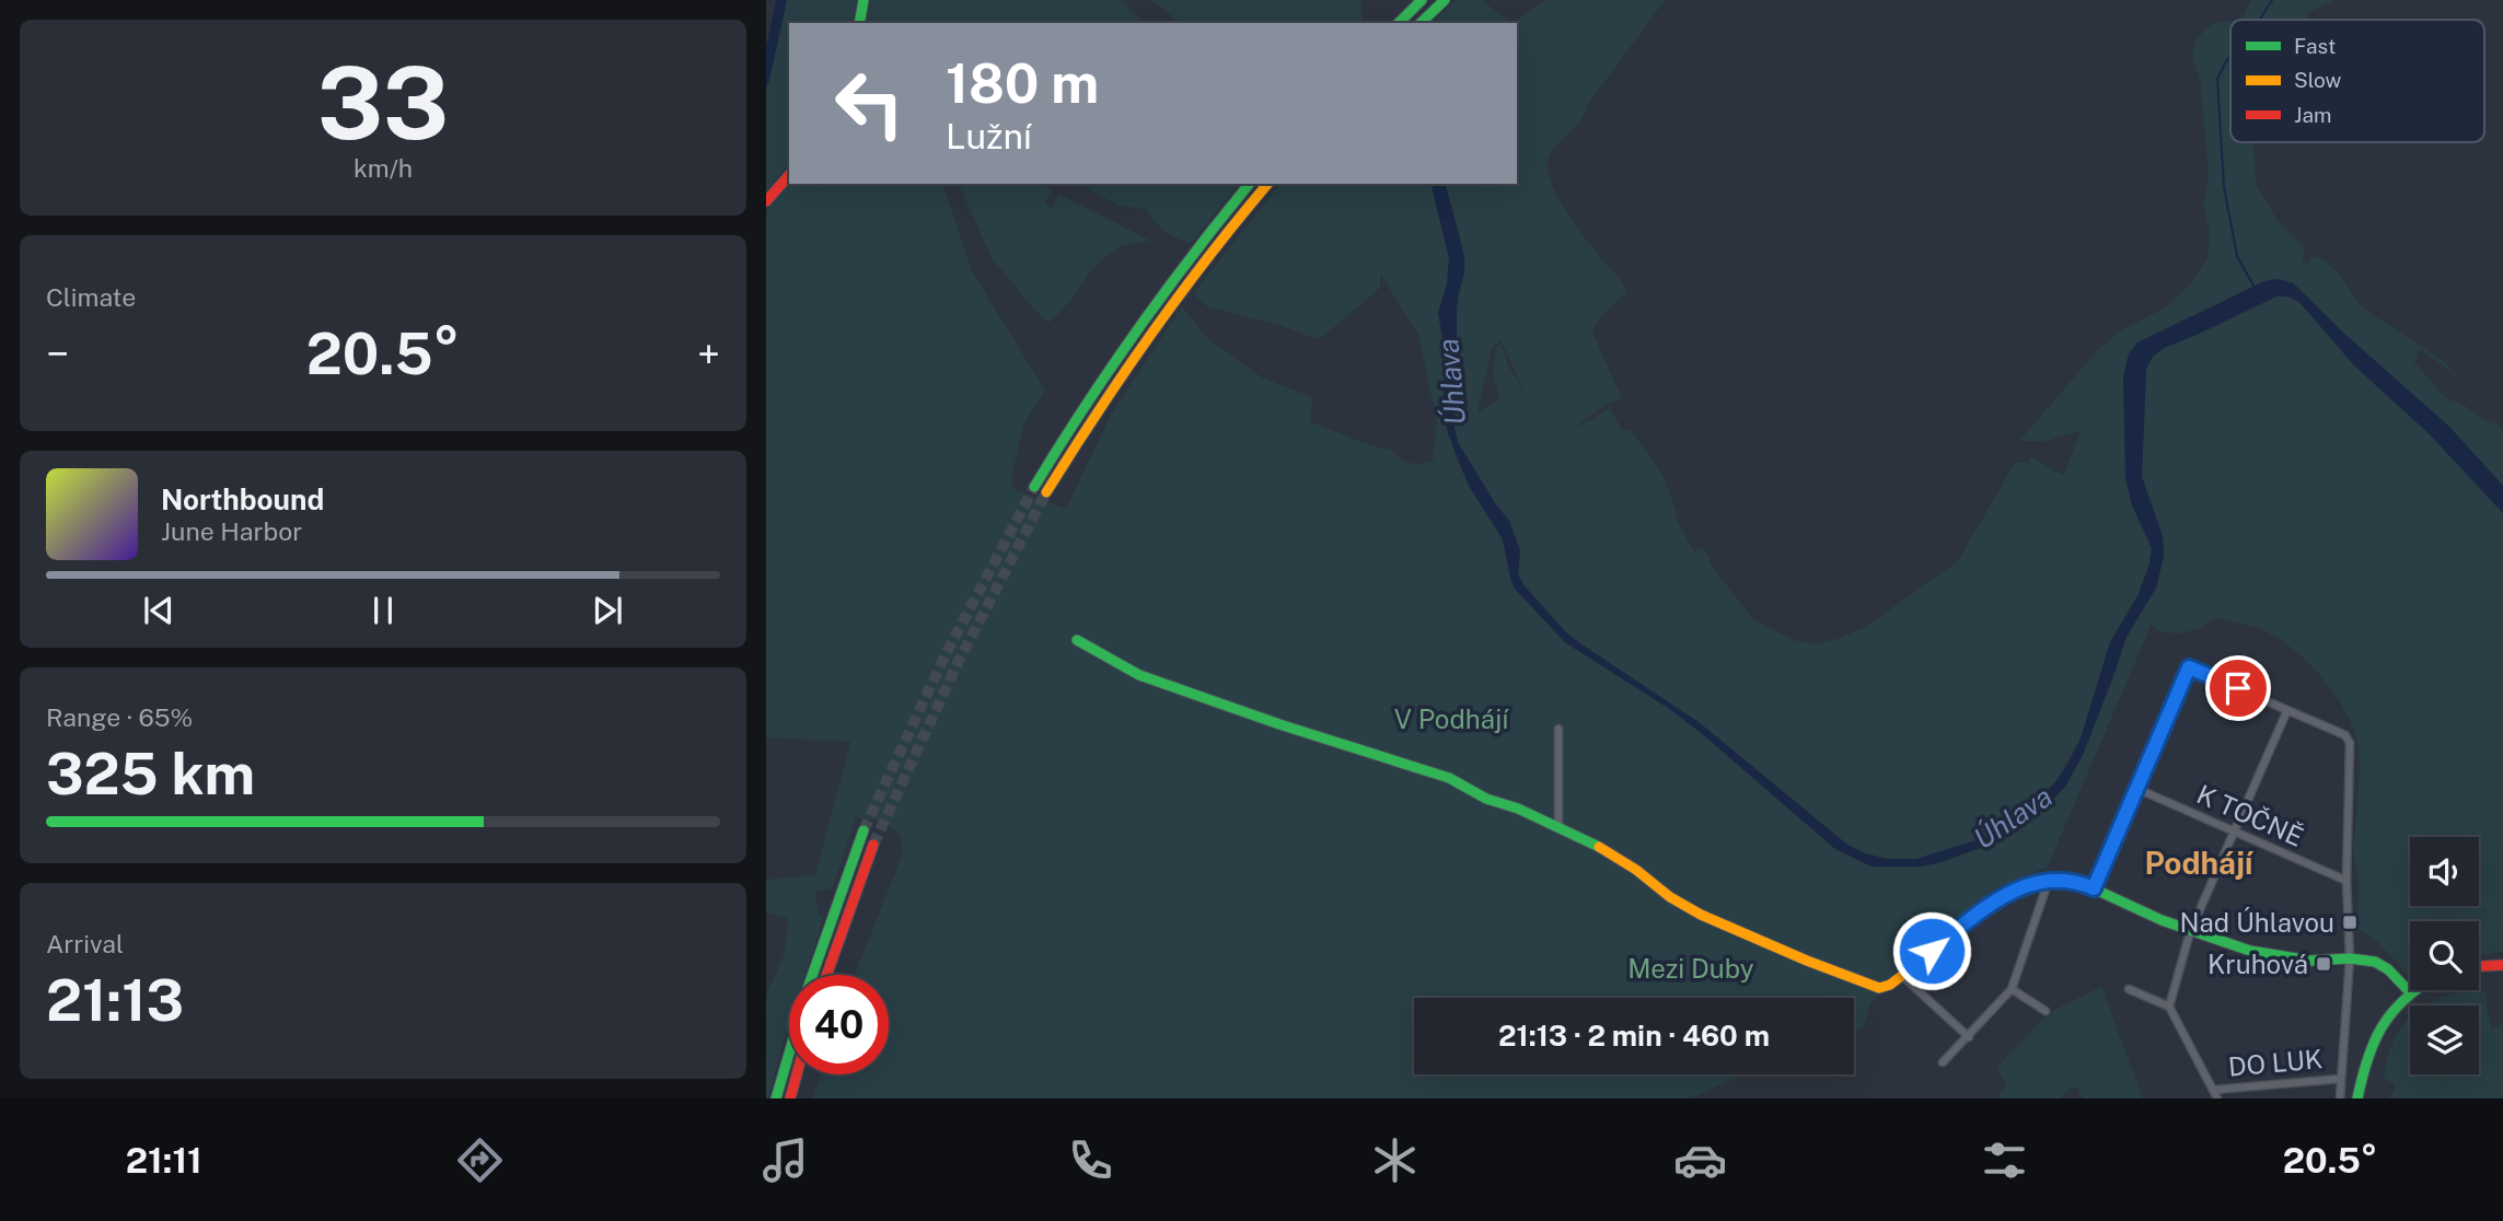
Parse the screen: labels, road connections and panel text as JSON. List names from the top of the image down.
{
  "streets": {
    "street": ["K TOČNĚ", "DO LUK"]
  },
  "districts": ["Podhájí"],
  "water": ["Úhlava"],
  "parks": ["V Podhájí", "Mezi Duby"],
  "places": {
    "transit": ["Nad Úhlavou", "Kruhová"]
  },
  "legend": ["Fast", "Slow", "Jam"],
  "page": {
    "tile": [
      ["33", "km/h"],
      "Climate",
      ["Range · 65%", "325 km"],
      ["Arrival", "21:13"]
    ],
    "turn": ["180 m", "Lužní"],
    "heat": ["−", "20.5°", "+"],
    "song": ["Northbound", "June Harbor"],
    "limit": "40",
    "trip": "21:13 · 2 min · 460 m",
    "tabs": ["21:11", "20.5°"]
  }
}
